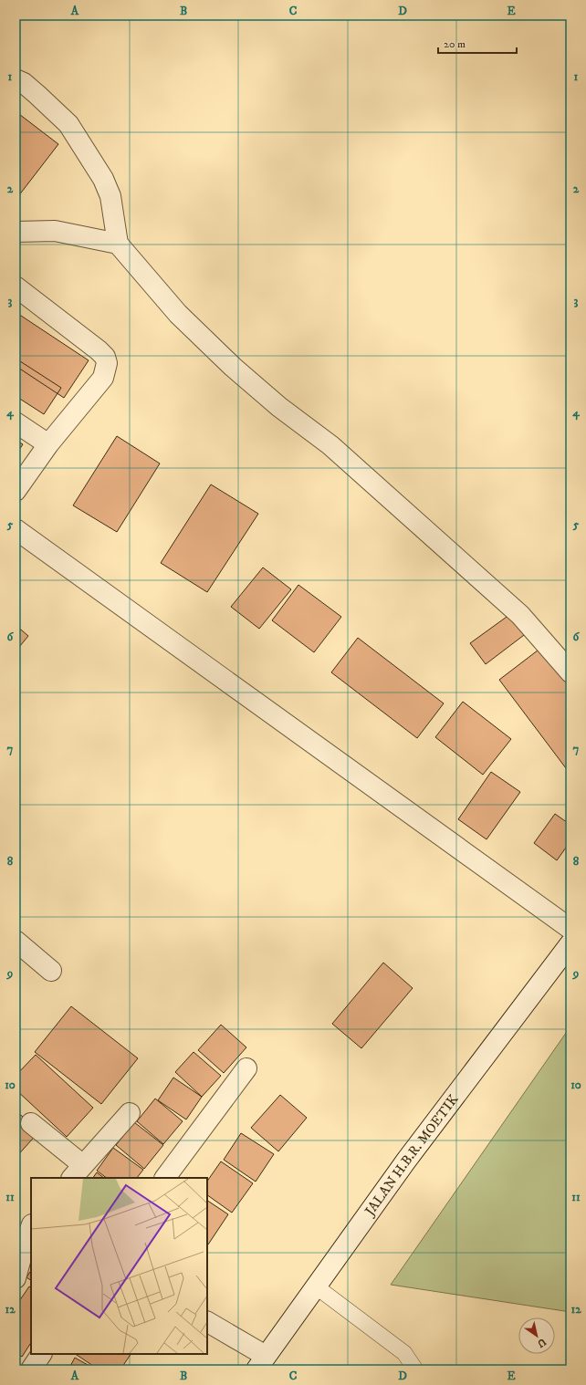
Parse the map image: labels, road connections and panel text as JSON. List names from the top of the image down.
{
  "streets": {
    "street": ["JALAN H.B.R. MOETIK"]
  },
  "scale_bar": "20 m",
  "north": "bottom right",
  "grid": {
    "columns": [
      "A",
      "B",
      "C",
      "D",
      "E"
    ],
    "rows": [
      "1",
      "2",
      "3",
      "4",
      "5",
      "6",
      "7",
      "8",
      "9",
      "10",
      "11",
      "12"
    ]
  }
}
